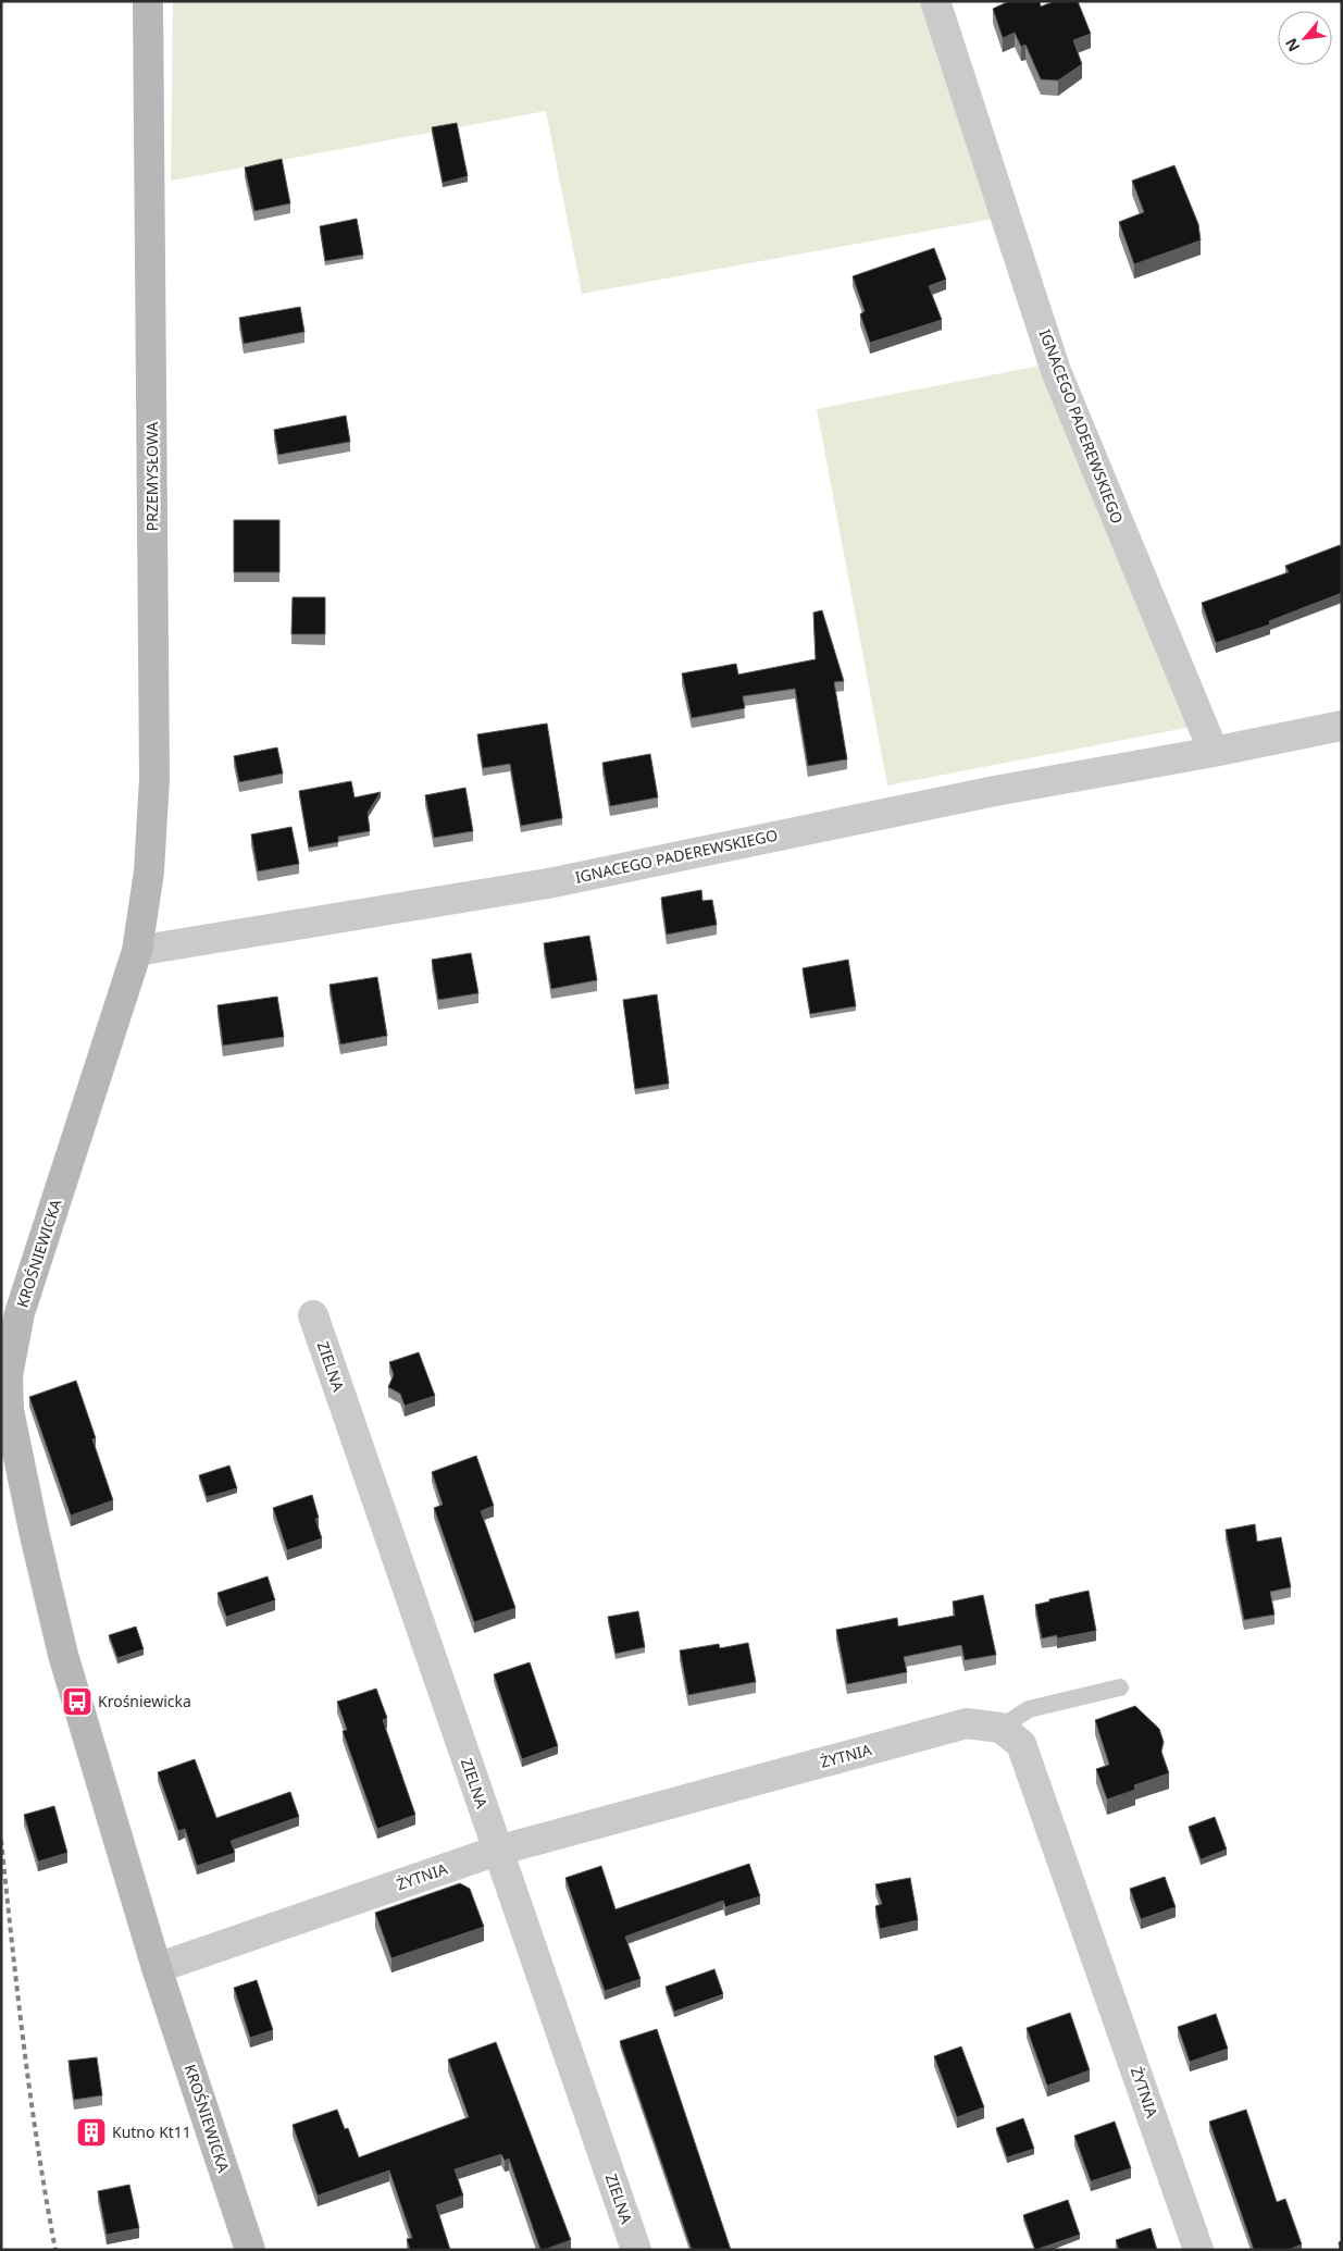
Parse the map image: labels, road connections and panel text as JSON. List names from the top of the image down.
{
  "streets": {
    "street": [
      "IGNACEGO PADEREWSKIEGO",
      "PRZEMYSŁOWA",
      "KROŚNIEWICKA",
      "ZIELNA",
      "ŻYTNIA"
    ]
  },
  "crossings": [
    ["IGNACEGO PADEREWSKIEGO", "PRZEMYSŁOWA"],
    ["IGNACEGO PADEREWSKIEGO", "KROŚNIEWICKA"],
    ["PRZEMYSŁOWA", "KROŚNIEWICKA"],
    ["KROŚNIEWICKA", "ŻYTNIA"],
    ["ZIELNA", "ŻYTNIA"]
  ],
  "places": {
    "bus stop": ["Krośniewicka"],
    "building": ["Kutno Kt11"]
  },
  "north": "bottom left"
}
